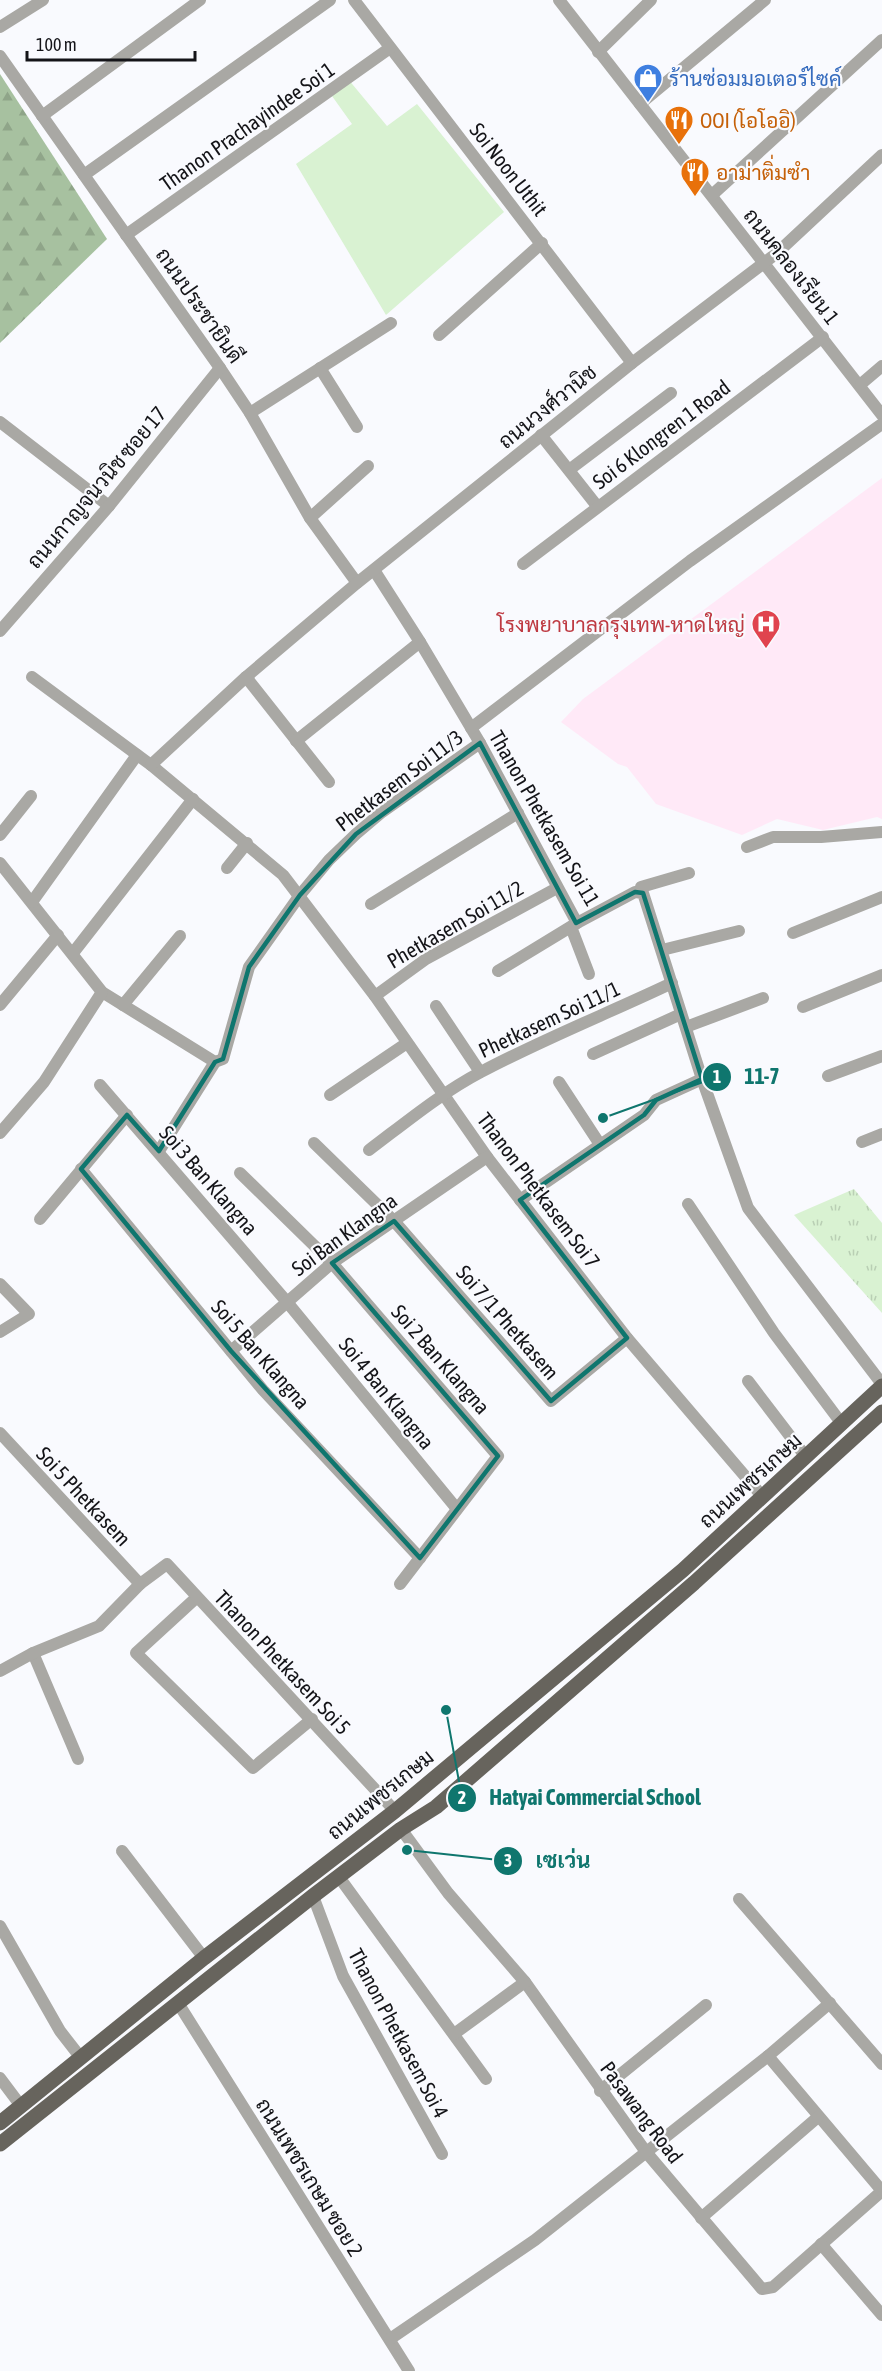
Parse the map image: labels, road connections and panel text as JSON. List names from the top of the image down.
{
  "streets": {
    "main road": ["ถนนเพชรเกษม"],
    "street": [
      "Thanon Prachayindee Soi 1",
      "Soi Noon Uthit",
      "ถนนคลองเรียน 1",
      "ถนนประชายินดี",
      "ถนนวงศ์วานิช",
      "Soi 6 Klongren 1 Road",
      "ถนนกาญจนวนิช ซอย 17",
      "Phetkasem Soi 11/3",
      "Thanon Phetkasem Soi 11",
      "Phetkasem Soi 11/2",
      "Phetkasem Soi 11/1",
      "Soi 3 Ban Klangna",
      "Thanon Phetkasem Soi 7",
      "Soi Ban Klangna",
      "Soi 7/1 Phetkasem",
      "Soi 5 Ban Klangna",
      "Soi 2 Ban Klangna",
      "Soi 4 Ban Klangna",
      "Soi 5 Phetkasem",
      "Thanon Phetkasem Soi 5",
      "Thanon Phetkasem Soi 4",
      "Pasawang Road",
      "ถนนเพชรเกษม ซอย 2"
    ]
  },
  "crossings": [
    ["Thanon Prachayindee Soi 1", "Soi Noon Uthit"],
    ["Thanon Prachayindee Soi 1", "ถนนประชายินดี"],
    ["Soi Noon Uthit", "ถนนวงศ์วานิช"],
    ["ถนนคลองเรียน 1", "ถนนวงศ์วานิช"],
    ["ถนนคลองเรียน 1", "Soi 6 Klongren 1 Road"],
    ["ถนนประชายินดี", "ถนนวงศ์วานิช"],
    ["ถนนประชายินดี", "ถนนกาญจนวนิช ซอย 17"],
    ["ถนนวงศ์วานิช", "Thanon Phetkasem Soi 11"],
    ["ถนนวงศ์วานิช", "Thanon Phetkasem Soi 7"],
    ["Phetkasem Soi 11/3", "Thanon Phetkasem Soi 11"],
    ["Phetkasem Soi 11/3", "Soi 3 Ban Klangna"],
    ["Phetkasem Soi 11/3", "Thanon Phetkasem Soi 7"],
    ["Thanon Phetkasem Soi 11", "Phetkasem Soi 11/2"],
    ["Phetkasem Soi 11/2", "Thanon Phetkasem Soi 7"],
    ["Phetkasem Soi 11/1", "Thanon Phetkasem Soi 7"],
    ["Soi 3 Ban Klangna", "Soi Ban Klangna"],
    ["Soi 3 Ban Klangna", "Soi 4 Ban Klangna"],
    ["Thanon Phetkasem Soi 7", "Soi Ban Klangna"],
    ["Thanon Phetkasem Soi 7", "Soi 7/1 Phetkasem"],
    ["Thanon Phetkasem Soi 7", "ถนนเพชรเกษม"],
    ["Soi Ban Klangna", "Soi 7/1 Phetkasem"],
    ["Soi Ban Klangna", "Soi 5 Ban Klangna"],
    ["Soi Ban Klangna", "Soi 2 Ban Klangna"],
    ["Soi Ban Klangna", "Soi 4 Ban Klangna"],
    ["Soi 5 Ban Klangna", "Soi 2 Ban Klangna"],
    ["Soi 2 Ban Klangna", "Soi 4 Ban Klangna"],
    ["ถนนเพชรเกษม", "Thanon Phetkasem Soi 5"],
    ["ถนนเพชรเกษม", "Thanon Phetkasem Soi 4"],
    ["ถนนเพชรเกษม", "Pasawang Road"],
    ["ถนนเพชรเกษม", "ถนนเพชรเกษม ซอย 2"],
    ["Soi 5 Phetkasem", "Thanon Phetkasem Soi 5"]
  ],
  "places": {
    "shop": ["ร้านซ่อมมอเตอร์ไซค์"],
    "restaurant": ["OOI (โอโออิ)", "อาม่าติ่มซำ"],
    "hospital": ["โรงพยาบาลกรุงเทพ-หาดใหญ่"],
    "other": ["11-7", "Hatyai Commercial School", "เซเว่น"]
  },
  "scale_bar": "100 m"
}
